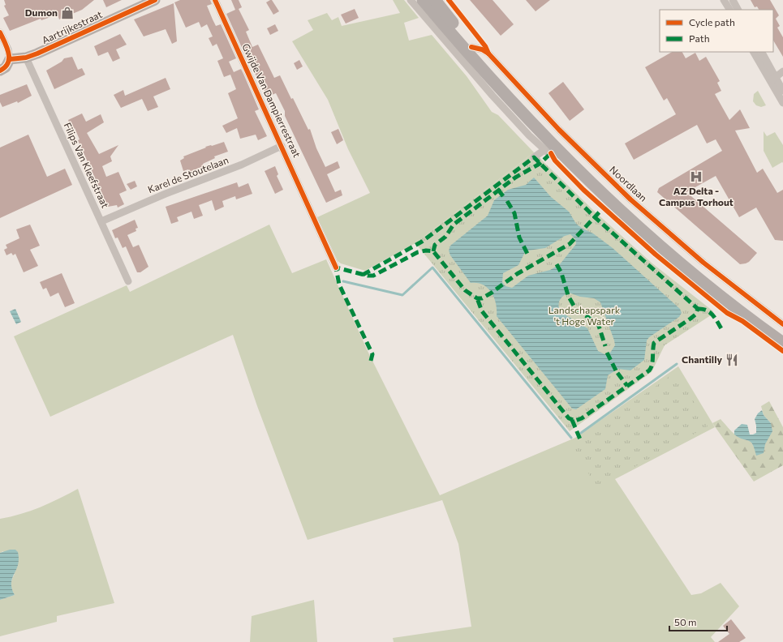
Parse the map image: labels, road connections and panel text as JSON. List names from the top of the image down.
{
  "streets": {
    "main road": ["Noordlaan"],
    "street": [
      "Aartrijkestraat",
      "Gwijde Van Dampierrestraat",
      "Filips Van Kleefstraat",
      "Karel de Stoutelaan"
    ]
  },
  "crossings": [
    ["Aartrijkestraat", "Filips Van Kleefstraat"],
    ["Gwijde Van Dampierrestraat", "Karel de Stoutelaan"],
    ["Filips Van Kleefstraat", "Karel de Stoutelaan"]
  ],
  "parks": ["Landschapspark 't Hoge Water"],
  "places": {
    "shop": ["Dumon"],
    "hospital": ["AZ Delta - Campus Torhout"],
    "restaurant": ["Chantilly"]
  },
  "legend": ["Cycle path", "Path"],
  "scale_bar": "50 m"
}
